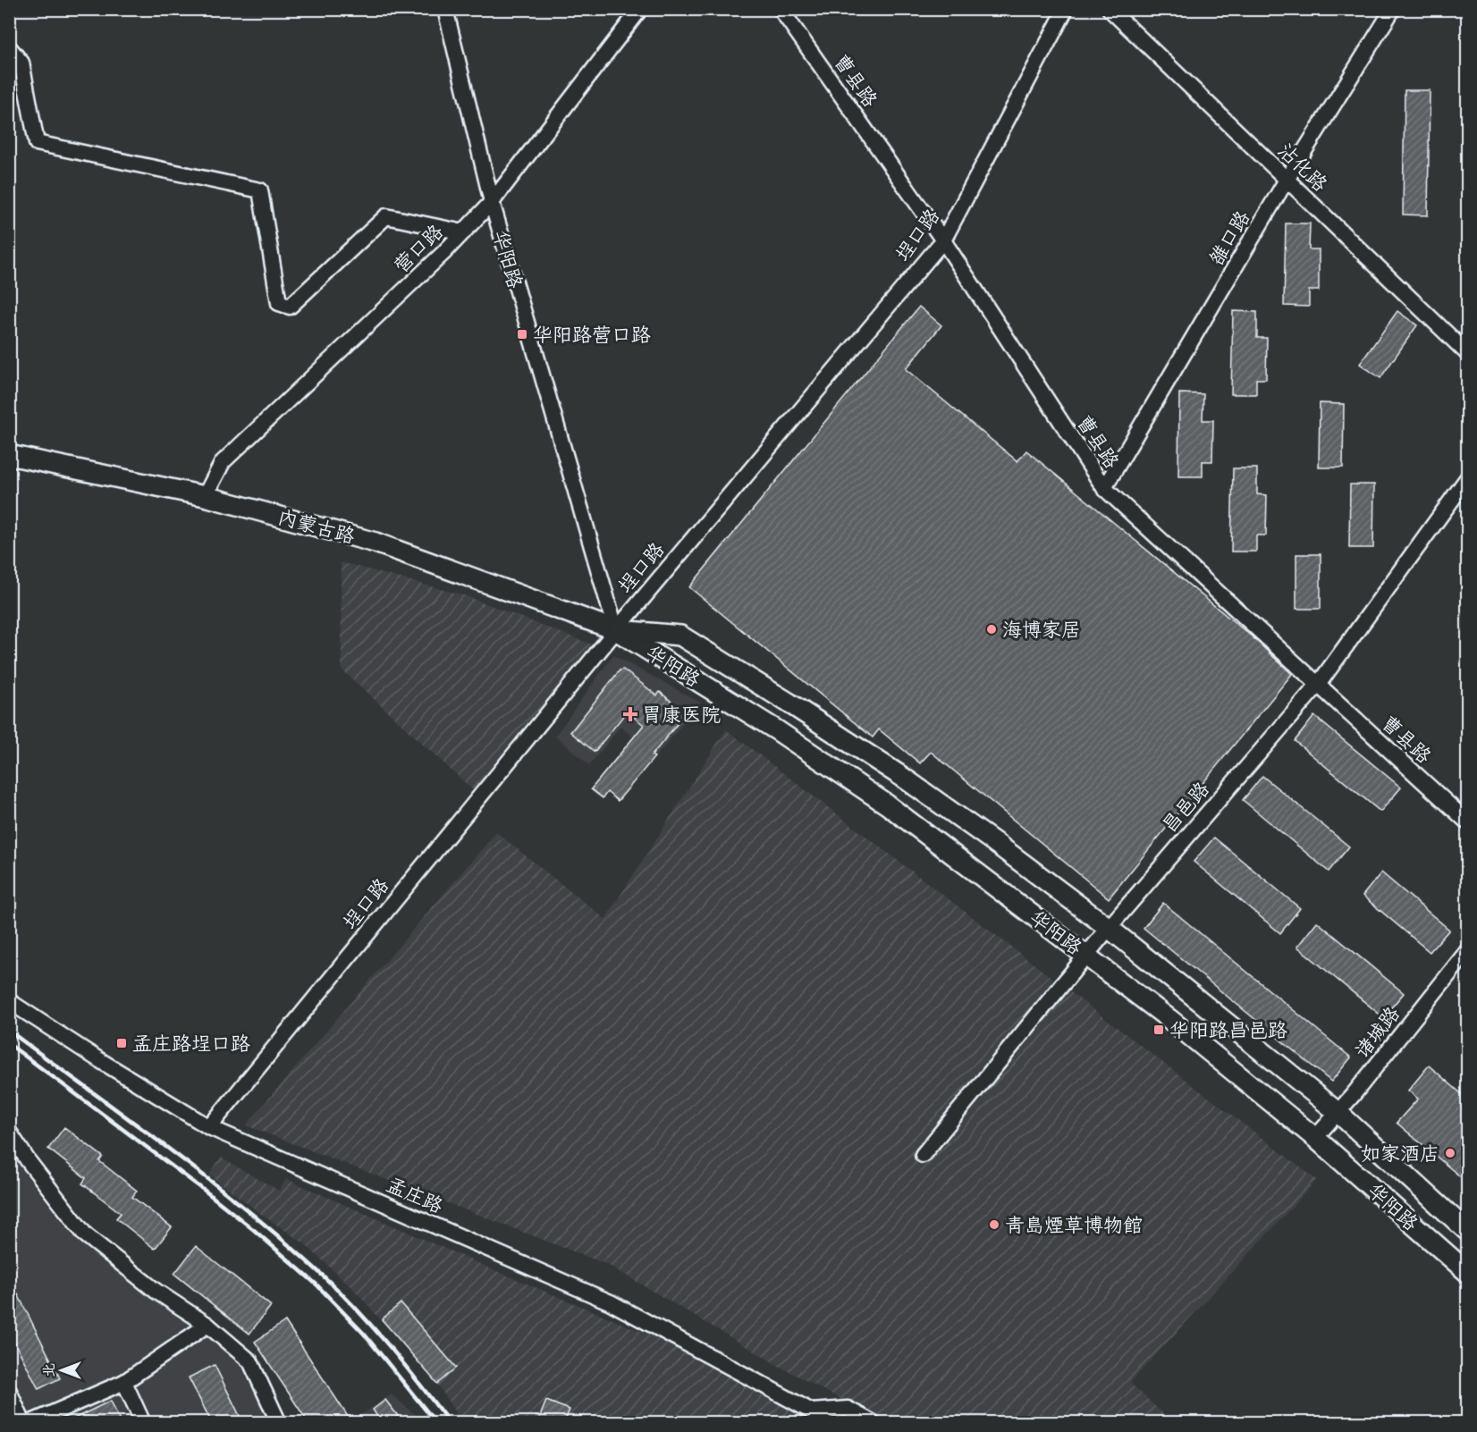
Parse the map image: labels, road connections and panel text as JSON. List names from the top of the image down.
{
  "streets": {
    "main road": ["华阳路", "内蒙古路"],
    "street": [
      "曹县路",
      "沾化路",
      "埕口路",
      "雒口路",
      "营口路",
      "昌邑路",
      "诸城路",
      "孟庄路"
    ]
  },
  "crossings": [
    ["曹县路", "埕口路"],
    ["曹县路", "雒口路"],
    ["曹县路", "昌邑路"],
    ["沾化路", "雒口路"],
    ["埕口路", "华阳路"],
    ["埕口路", "内蒙古路"],
    ["埕口路", "孟庄路"],
    ["营口路", "华阳路"],
    ["营口路", "内蒙古路"],
    ["华阳路", "内蒙古路"],
    ["华阳路", "昌邑路"],
    ["华阳路", "诸城路"]
  ],
  "places": {
    "transit": ["华阳路营口路", "华阳路昌邑路", "孟庄路埕口路"],
    "other": ["海博家居", "如家酒店", "青島煙草博物館"],
    "health": ["胃康医院"]
  },
  "north": "left"
}
